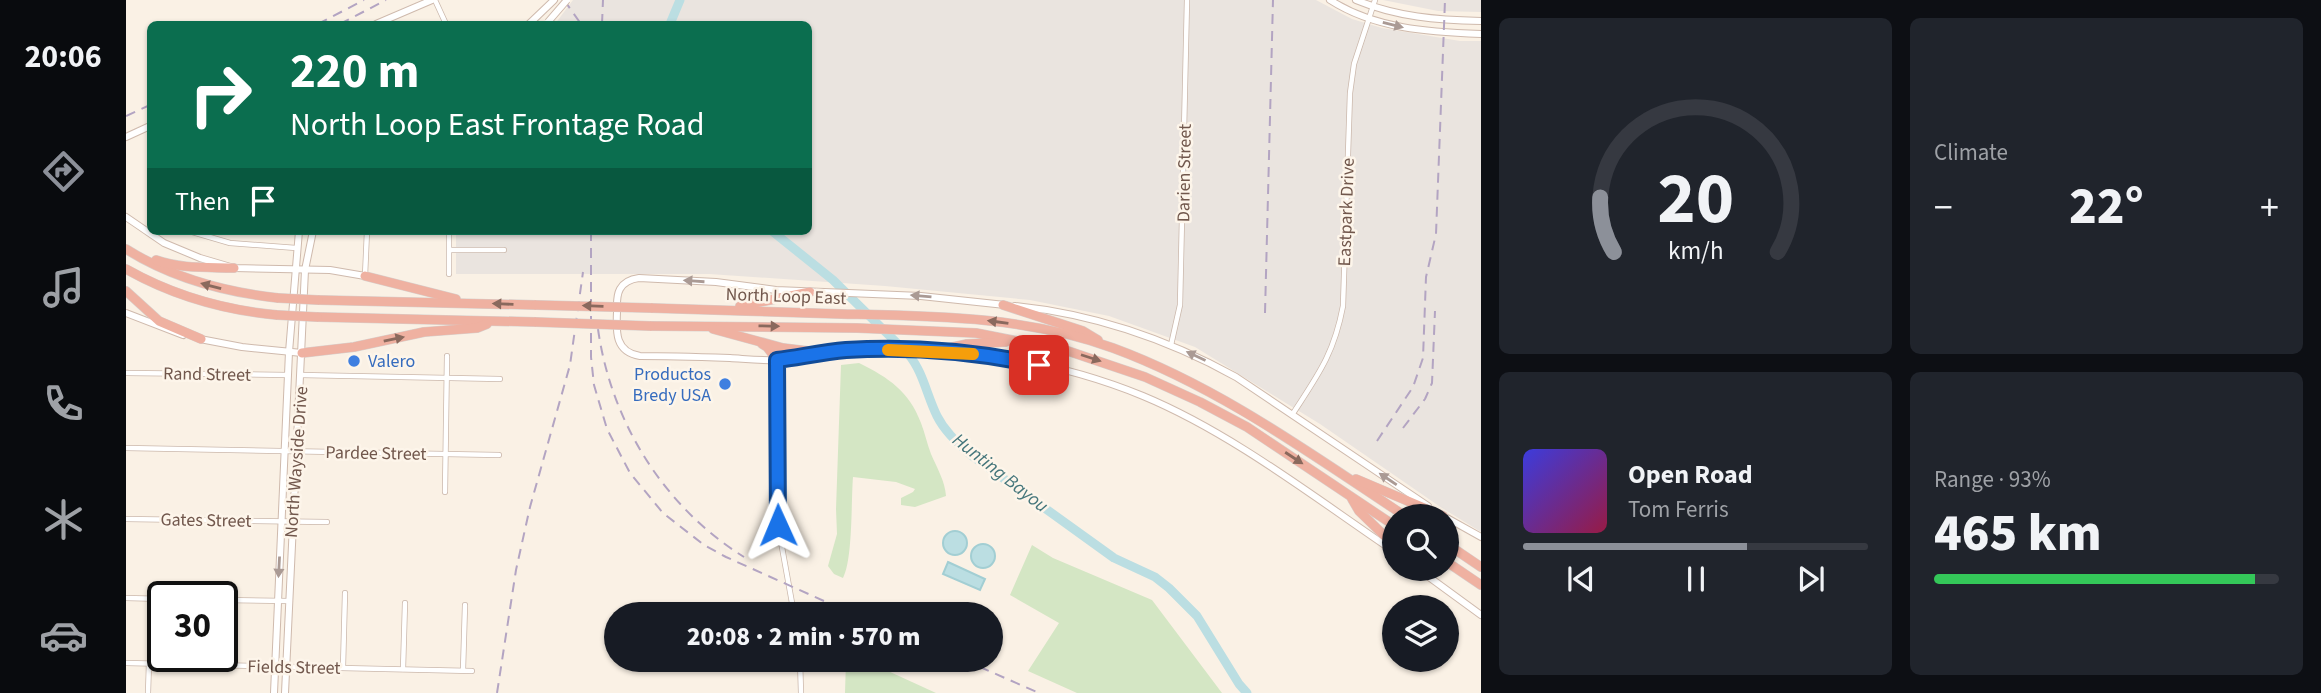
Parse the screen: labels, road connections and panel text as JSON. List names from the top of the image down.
{
  "streets": {
    "highway": ["North Loop East"],
    "main road": ["North Wayside Drive"],
    "street": [
      "Darien Street",
      "Eastpark Drive",
      "Rand Street",
      "Pardee Street",
      "Gates Street",
      "Fields Street"
    ]
  },
  "crossings": [
    ["Rand Street", "North Wayside Drive"],
    ["Pardee Street", "North Wayside Drive"],
    ["North Wayside Drive", "Gates Street"],
    ["North Wayside Drive", "Fields Street"]
  ],
  "water": ["Hunting Bayou"],
  "places": ["Valero", "Productos Bredy USA"],
  "page": {
    "tabs": "20:06",
    "tile": [
      "Climate",
      ["Range · 93%", "465 km"]
    ],
    "turn": ["220 m", "North Loop East Frontage Road"],
    "then": "Then",
    "heat": ["−", "22°", "+"],
    "song": ["Open Road", "Tom Ferris"],
    "limit": "30",
    "trip": "20:08 · 2 min · 570 m",
    "gauge": ["20", "km/h"]
  }
}
